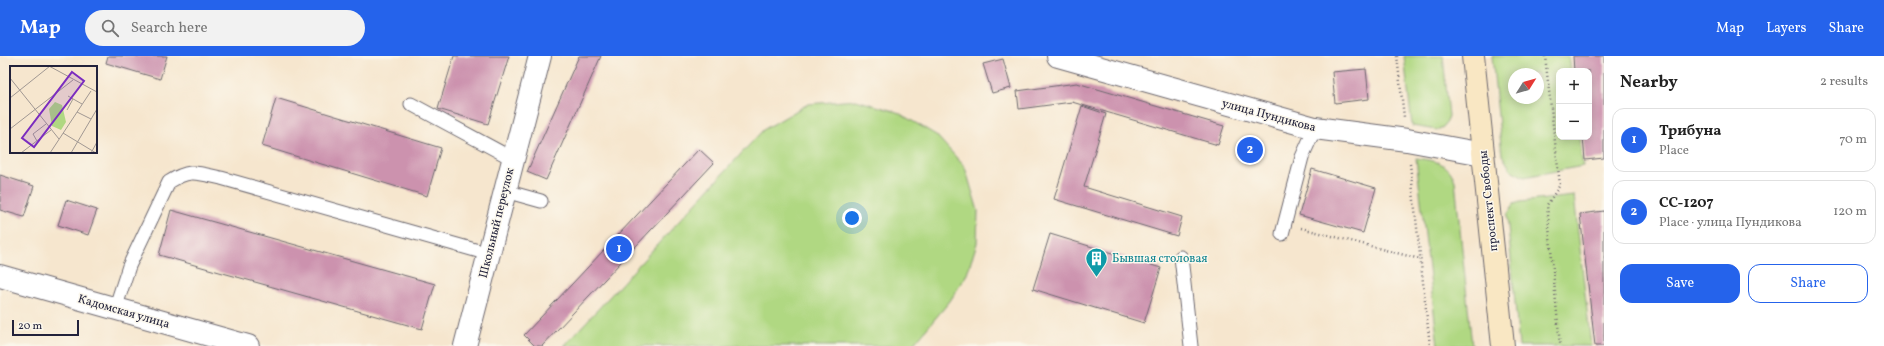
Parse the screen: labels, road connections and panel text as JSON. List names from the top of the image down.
{
  "streets": {
    "street": [
      "улица Пундикова",
      "проспект Свободы",
      "Школьный переулок",
      "Кадомская улица"
    ]
  },
  "crossings": [
    ["улица Пундикова", "проспект Свободы"]
  ],
  "places": {
    "building": ["Бывшая столовая"]
  },
  "scale_bar": "20 m",
  "north": "top right",
  "page": {
    "header": "Map",
    "search": "Search here",
    "nav": ["Map", "Layers", "Share"],
    "heading": ["Nearby", "2 results"],
    "map_buttons": ["+", "−"],
    "list": [
      {
        "mark": "1",
        "name": "Трибуна",
        "note": "Place",
        "value": "70 m"
      },
      {
        "mark": "2",
        "name": "СС-1207",
        "note": "Place · улица Пундикова",
        "value": "120 m"
      }
    ],
    "pins": ["2", "1"],
    "buttons": ["Save", "Share"],
    "scale": "20 m"
  }
}
